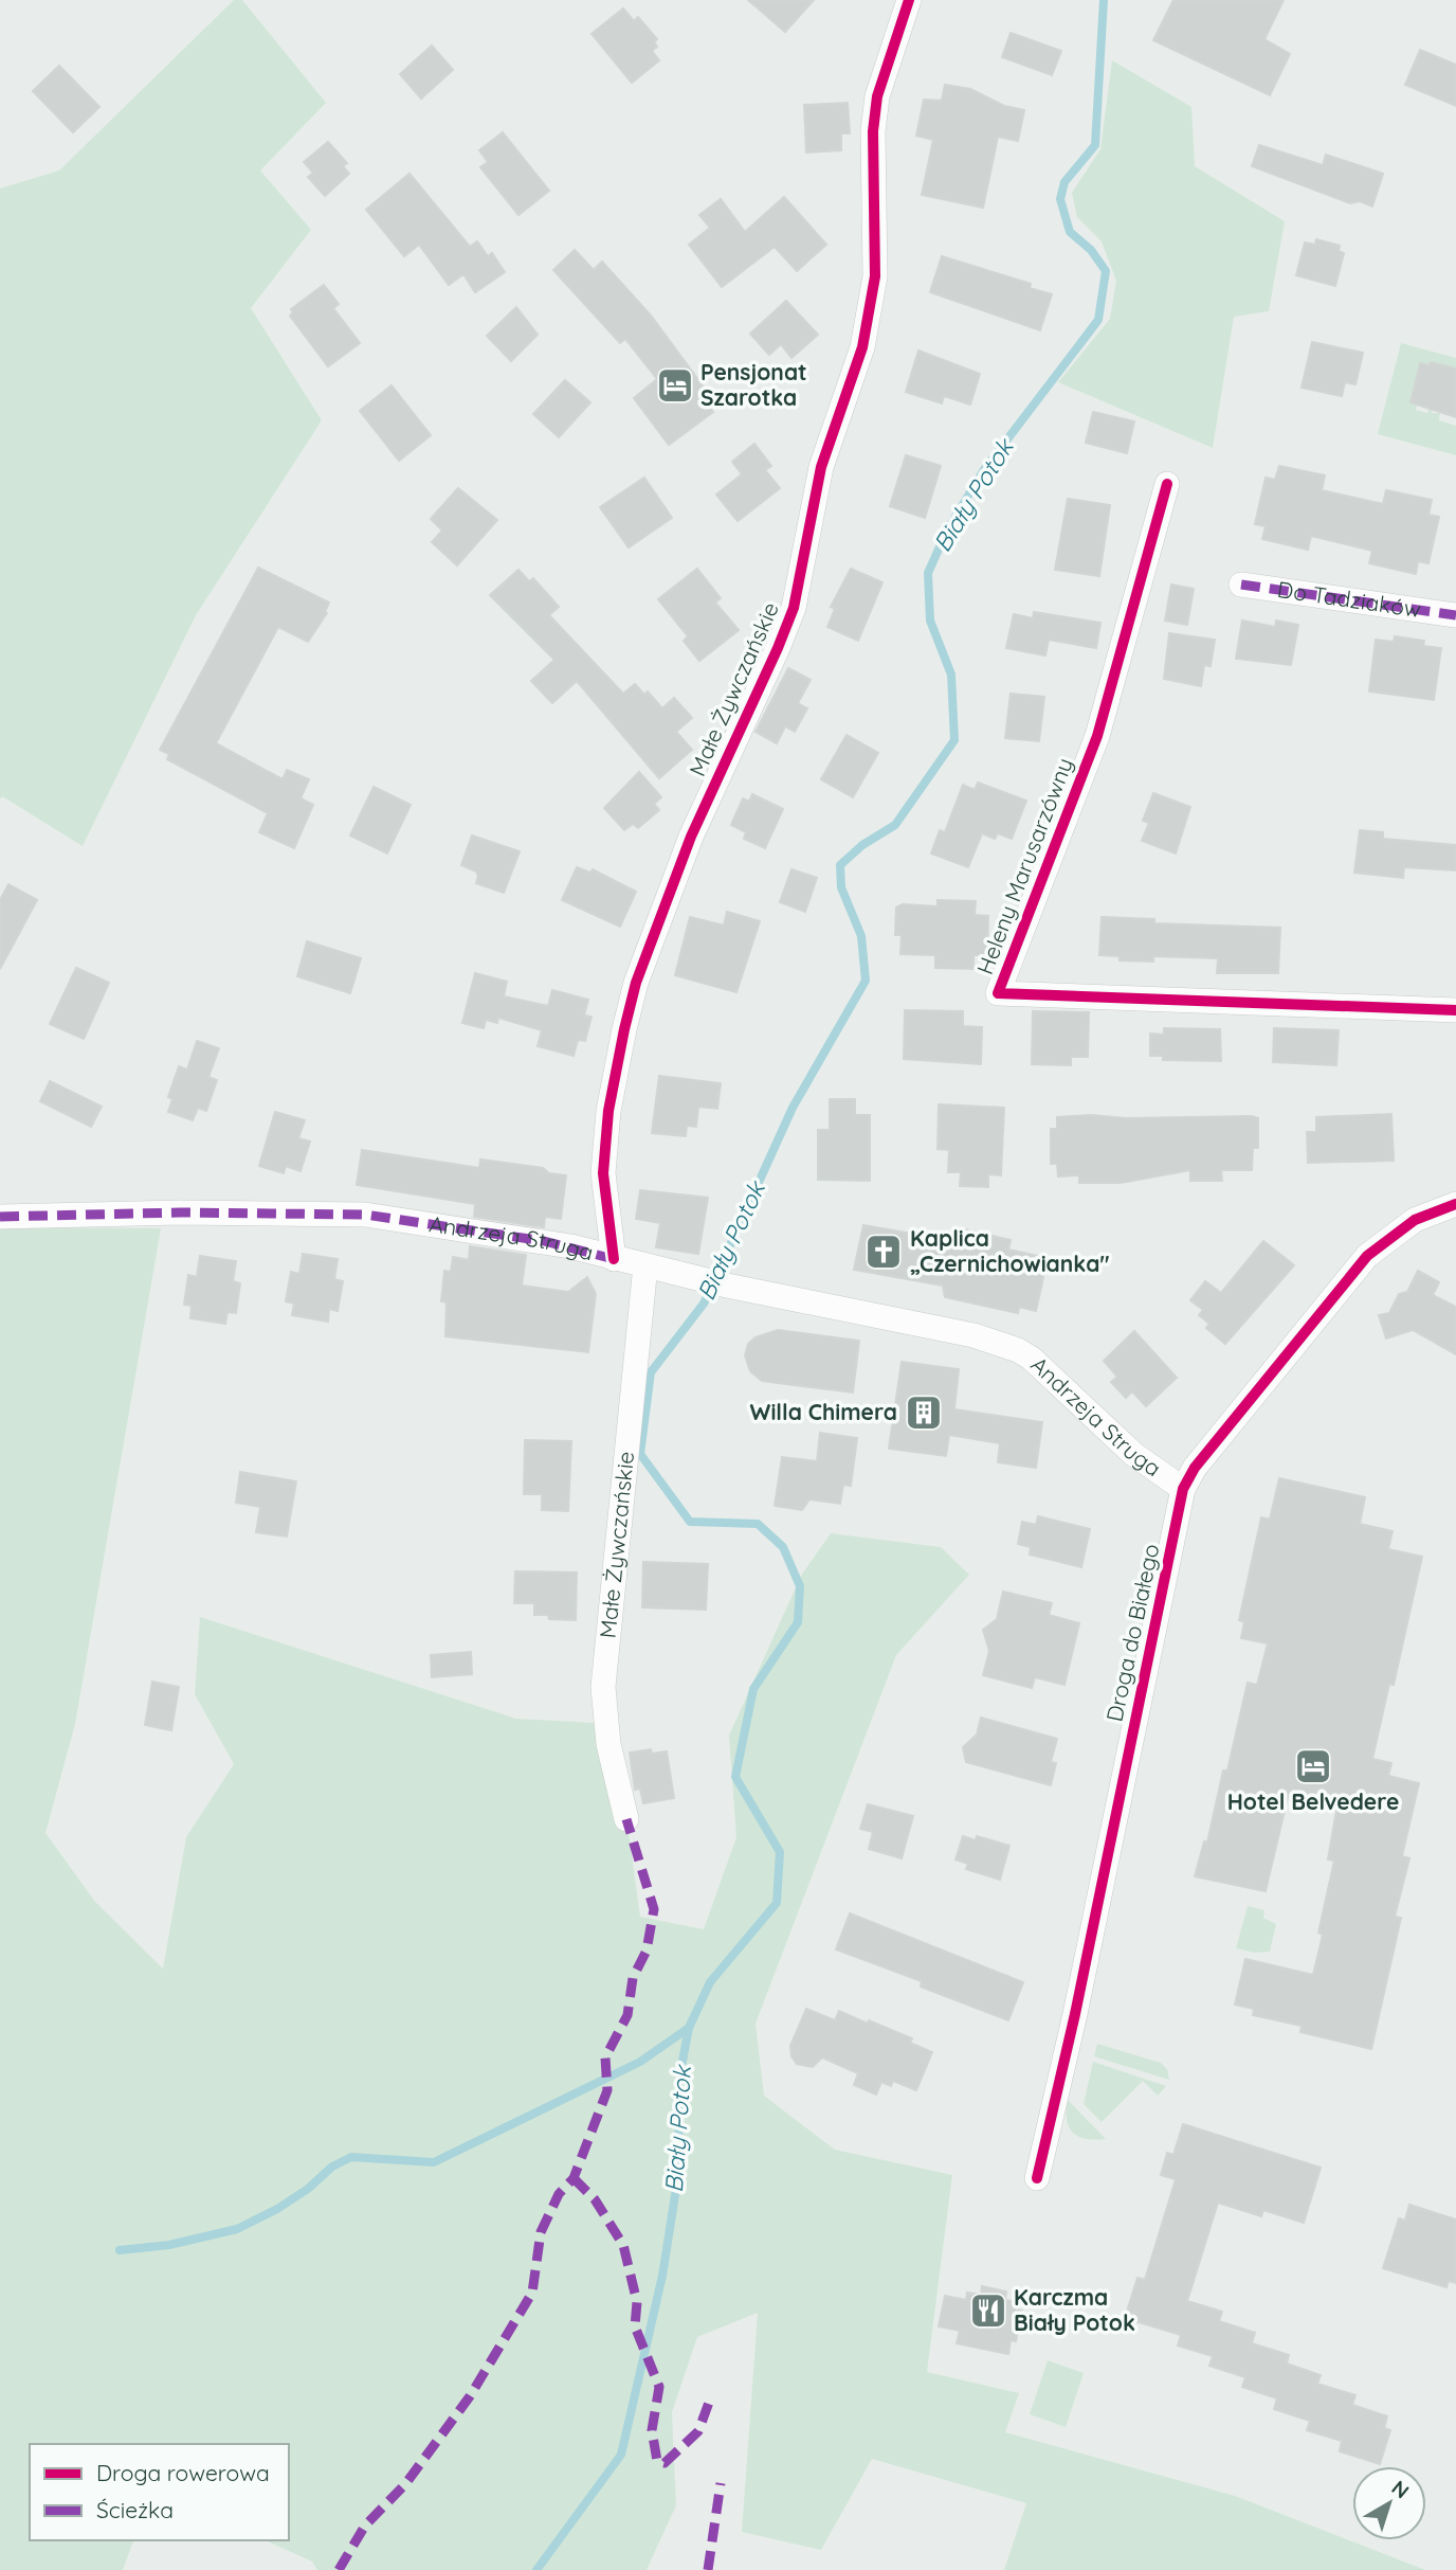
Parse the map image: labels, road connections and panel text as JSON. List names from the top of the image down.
{
  "streets": {
    "street": [
      "Do Tadziaków",
      "Małe Żywczańskie",
      "Heleny Marusarzówny",
      "Andrzeja Struga",
      "Droga do Białego"
    ]
  },
  "crossings": [
    ["Małe Żywczańskie", "Andrzeja Struga"],
    ["Andrzeja Struga", "Droga do Białego"]
  ],
  "water": ["Biały Potok"],
  "places": {
    "hotel": ["Pensjonat Szarotka", "Hotel Belvedere"],
    "church": ["Kaplica „Czernichowianka\""],
    "building": ["Willa Chimera"],
    "restaurant": ["Karczma Biały Potok"]
  },
  "legend": ["Droga rowerowa", "Ścieżka"],
  "north": "top right"
}
